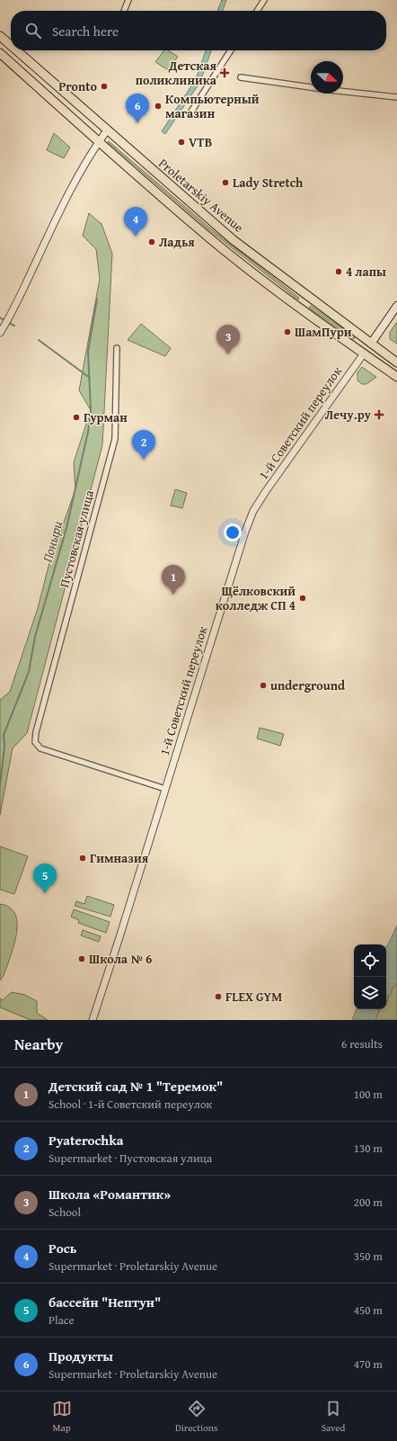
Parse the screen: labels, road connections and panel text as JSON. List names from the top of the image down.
{
  "streets": {
    "main road": ["Proletarskiy Avenue"],
    "street": ["1-й Советский переулок", "Пустовская улица"]
  },
  "crossings": [
    ["Proletarskiy Avenue", "1-й Советский переулок"],
    ["1-й Советский переулок", "Пустовская улица"]
  ],
  "water": ["Поныри"],
  "places": {
    "health": ["Детская поликлиника", "Лечу.ру"],
    "other": [
      "Pronto",
      "Компьютерный магазин",
      "VTB",
      "Lady Stretch",
      "Ладья",
      "4 лапы",
      "ШамПури",
      "Гурман",
      "Щёлковский колледж СП 4",
      "underground",
      "Гимназия",
      "Школа № 6",
      "FLEX GYM"
    ]
  },
  "north": "right",
  "page": {
    "search": "Search here",
    "pins": [
      "6",
      "4",
      "3",
      "2",
      "1",
      "5"
    ],
    "heading": ["Nearby", "6 results"],
    "list": [
      {
        "mark": "1",
        "name": "Детский сад № 1 \"Теремок\"",
        "note": "School · 1-й Советский переулок",
        "value": "100 m"
      },
      {
        "mark": "2",
        "name": "Pyaterochka",
        "note": "Supermarket · Пустовская улица",
        "value": "130 m"
      },
      {
        "mark": "3",
        "name": "Школа «Романтик»",
        "note": "School",
        "value": "200 m"
      },
      {
        "mark": "4",
        "name": "Рось",
        "note": "Supermarket · Proletarskiy Avenue",
        "value": "350 m"
      },
      {
        "mark": "5",
        "name": "бассейн \"Нептун\"",
        "note": "Place",
        "value": "450 m"
      },
      {
        "mark": "6",
        "name": "Продукты",
        "note": "Supermarket · Proletarskiy Avenue",
        "value": "470 m"
      }
    ],
    "nav": ["Map", "Directions", "Saved"]
  }
}
